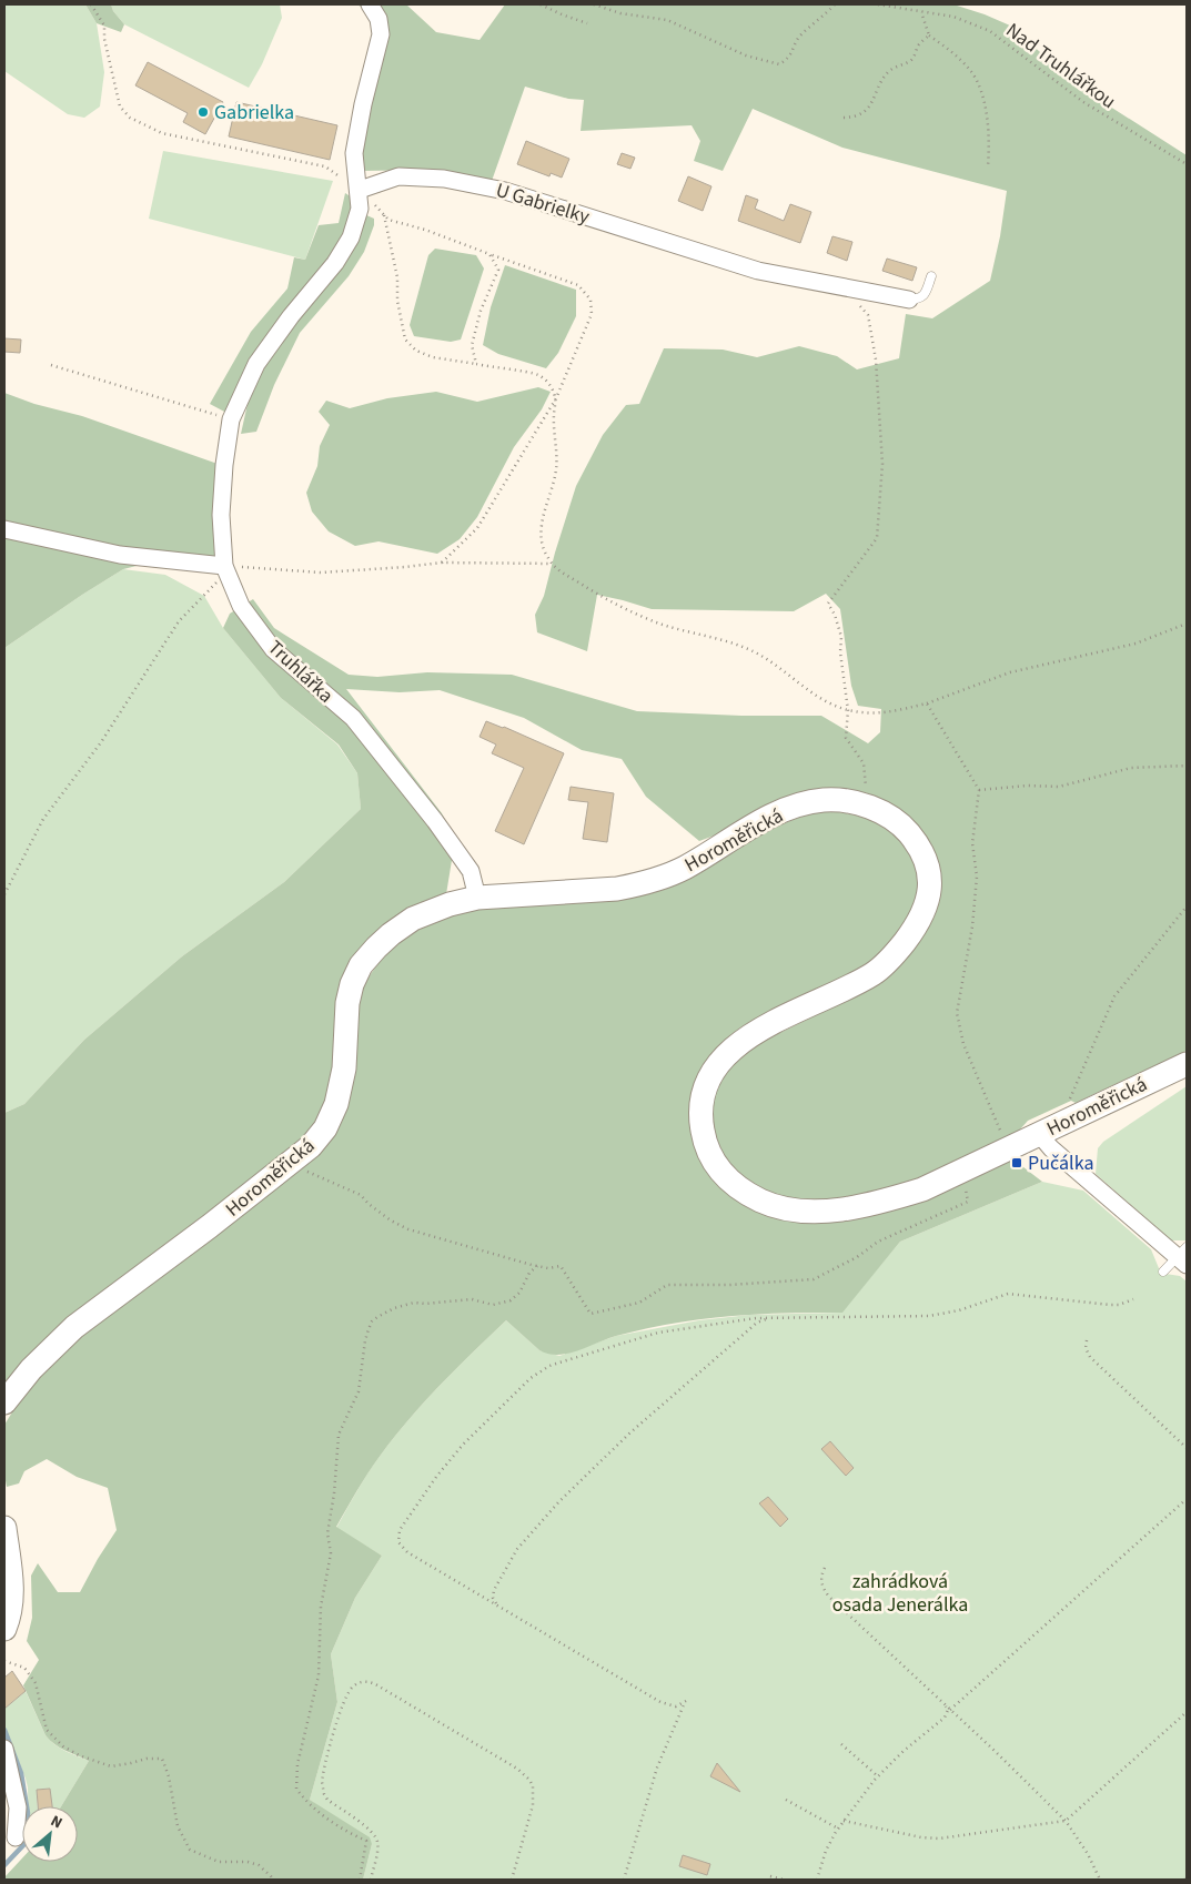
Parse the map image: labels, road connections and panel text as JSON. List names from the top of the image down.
{
  "streets": {
    "main road": ["Horoměřická"],
    "street": ["U Gabrielky", "Truhlářka"],
    "path": ["Nad Truhlářkou"]
  },
  "crossings": [
    ["U Gabrielky", "Truhlářka"],
    ["Truhlářka", "Horoměřická"]
  ],
  "parks": ["zahrádková osada Jenerálka"],
  "places": {
    "other": ["Gabrielka"],
    "transit": ["Pučálka"]
  },
  "north": "top right"
}
